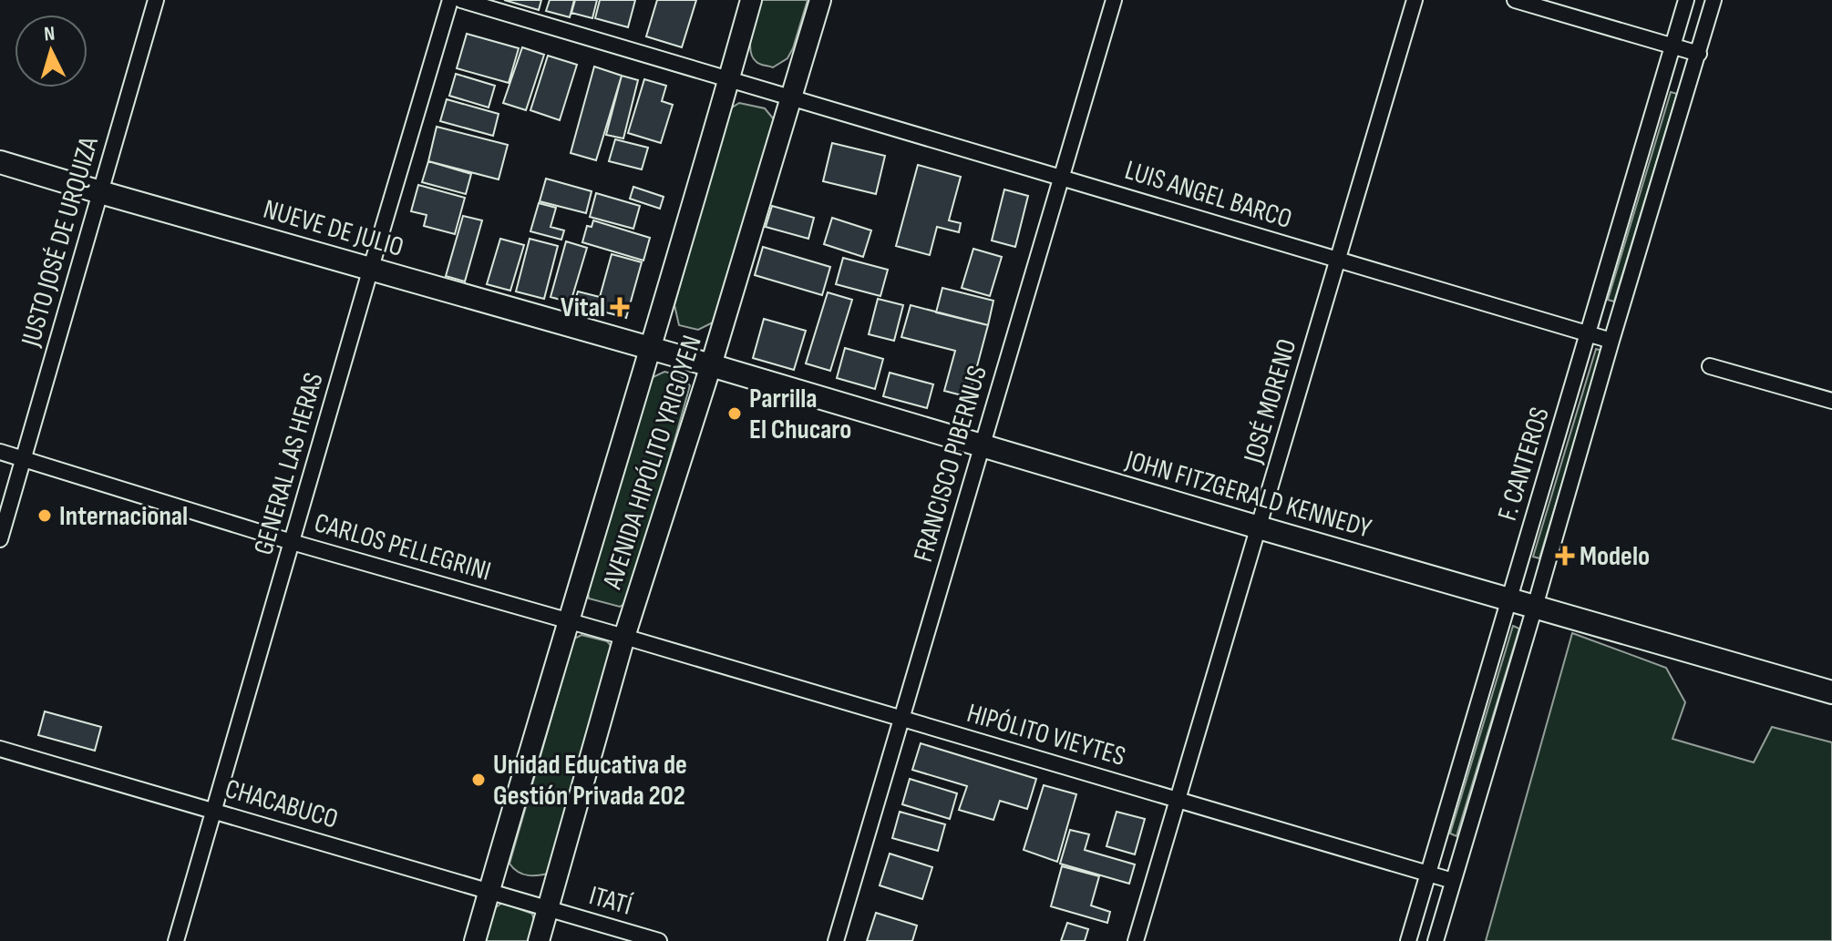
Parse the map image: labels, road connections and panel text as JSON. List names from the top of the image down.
{
  "streets": {
    "main road": ["NUEVE DE JULIO", "AVENIDA HIPÓLITO YRIGOYEN", "JOHN FITZGERALD KENNEDY"],
    "street": [
      "LUIS ANGEL BARCO",
      "JUSTO JOSÉ DE URQUIZA",
      "JOSÉ MORENO",
      "GENERAL LAS HERAS",
      "FRANCISCO PIBERNUS",
      "F. CANTEROS",
      "CARLOS PELLEGRINI",
      "HIPÓLITO VIEYTES",
      "CHACABUCO",
      "ITATÍ"
    ]
  },
  "crossings": [
    ["LUIS ANGEL BARCO", "JOSÉ MORENO"],
    ["LUIS ANGEL BARCO", "AVENIDA HIPÓLITO YRIGOYEN"],
    ["LUIS ANGEL BARCO", "FRANCISCO PIBERNUS"],
    ["LUIS ANGEL BARCO", "F. CANTEROS"],
    ["NUEVE DE JULIO", "JUSTO JOSÉ DE URQUIZA"],
    ["NUEVE DE JULIO", "AVENIDA HIPÓLITO YRIGOYEN"],
    ["NUEVE DE JULIO", "GENERAL LAS HERAS"],
    ["NUEVE DE JULIO", "JOHN FITZGERALD KENNEDY"],
    ["JUSTO JOSÉ DE URQUIZA", "CARLOS PELLEGRINI"],
    ["JOSÉ MORENO", "JOHN FITZGERALD KENNEDY"],
    ["JOSÉ MORENO", "HIPÓLITO VIEYTES"],
    ["AVENIDA HIPÓLITO YRIGOYEN", "JOHN FITZGERALD KENNEDY"],
    ["AVENIDA HIPÓLITO YRIGOYEN", "CARLOS PELLEGRINI"],
    ["AVENIDA HIPÓLITO YRIGOYEN", "HIPÓLITO VIEYTES"],
    ["AVENIDA HIPÓLITO YRIGOYEN", "CHACABUCO"],
    ["AVENIDA HIPÓLITO YRIGOYEN", "ITATÍ"],
    ["GENERAL LAS HERAS", "CARLOS PELLEGRINI"],
    ["GENERAL LAS HERAS", "CHACABUCO"],
    ["FRANCISCO PIBERNUS", "JOHN FITZGERALD KENNEDY"],
    ["FRANCISCO PIBERNUS", "HIPÓLITO VIEYTES"],
    ["F. CANTEROS", "JOHN FITZGERALD KENNEDY"],
    ["F. CANTEROS", "HIPÓLITO VIEYTES"],
    ["CARLOS PELLEGRINI", "HIPÓLITO VIEYTES"],
    ["CHACABUCO", "ITATÍ"]
  ],
  "places": {
    "health": ["Vital", "Modelo"],
    "other": ["Parrilla El Chucaro", "Internacional", "Unidad Educativa de Gestión Privada 202"]
  },
  "north": "top"
}
